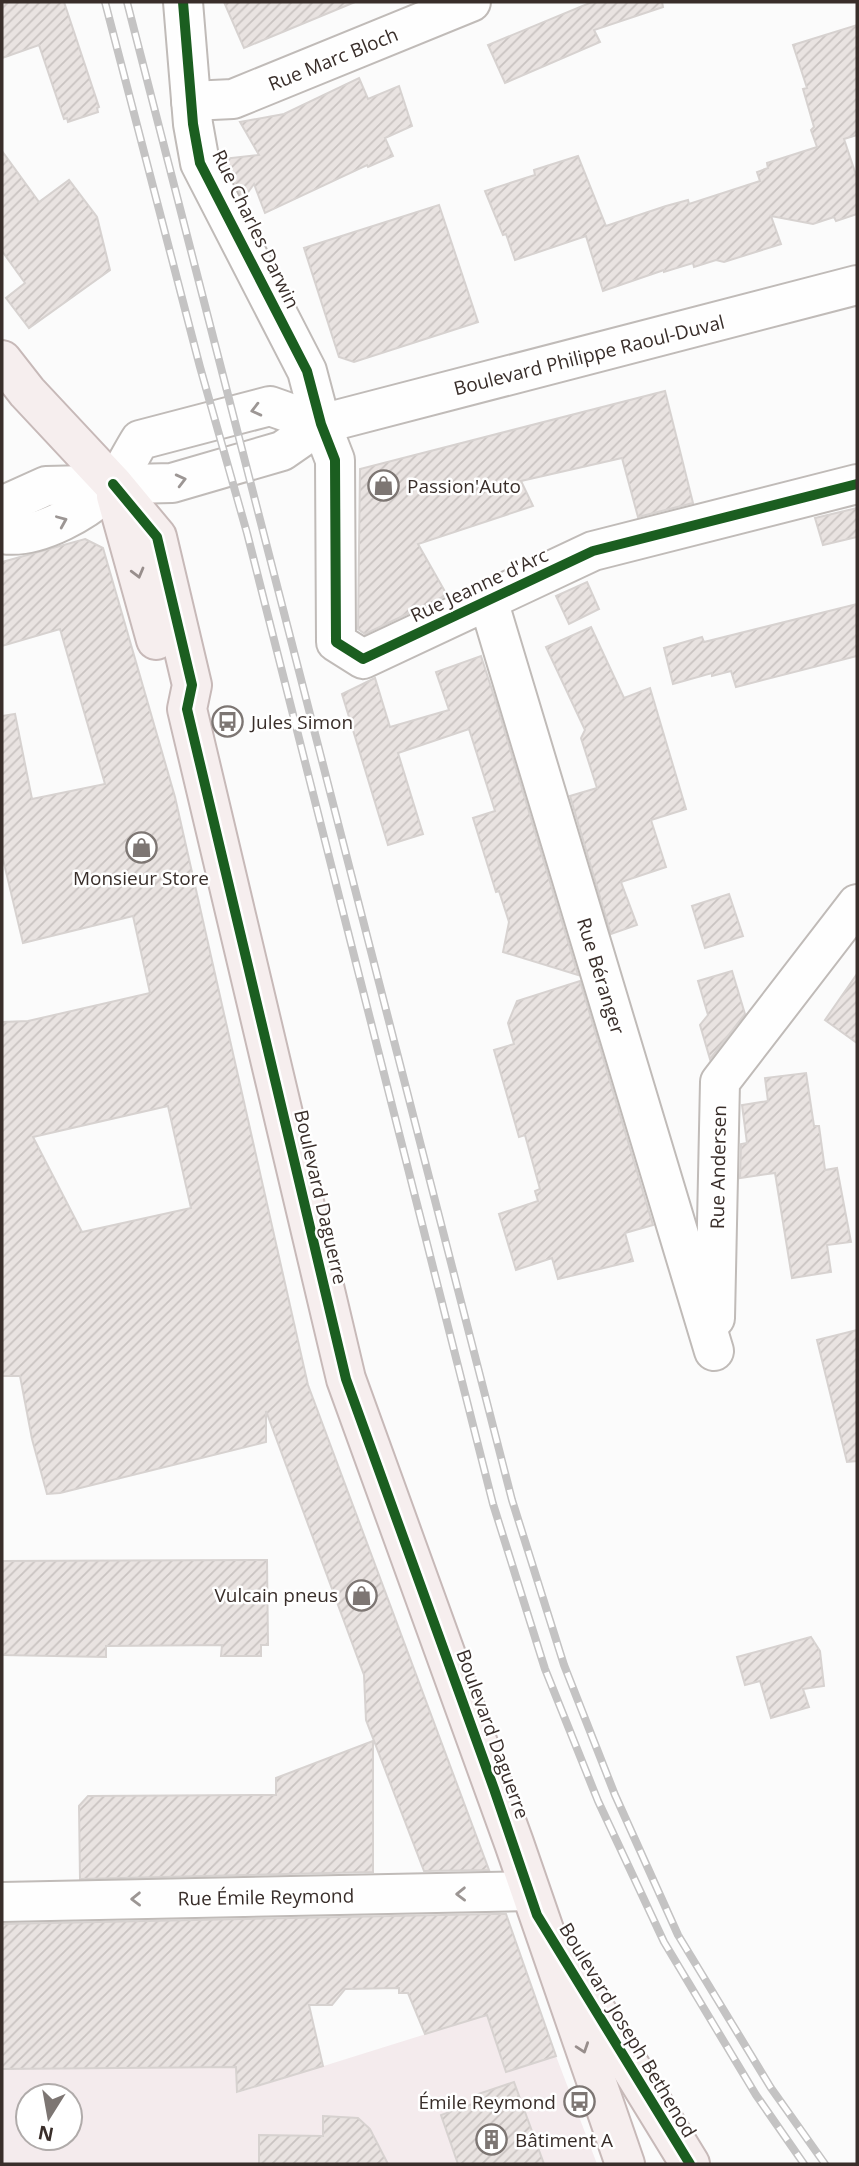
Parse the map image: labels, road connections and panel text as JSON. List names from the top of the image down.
{
  "streets": {
    "main road": ["Boulevard Daguerre", "Boulevard Joseph Bethenod"],
    "street": [
      "Rue Marc Bloch",
      "Rue Charles Darwin",
      "Boulevard Philippe Raoul-Duval",
      "Rue Jeanne d'Arc",
      "Rue Béranger",
      "Rue Andersen",
      "Rue Émile Reymond"
    ]
  },
  "crossings": [
    ["Rue Marc Bloch", "Rue Charles Darwin"],
    ["Rue Charles Darwin", "Boulevard Philippe Raoul-Duval"],
    ["Rue Charles Darwin", "Rue Jeanne d'Arc"],
    ["Boulevard Philippe Raoul-Duval", "Rue Jeanne d'Arc"],
    ["Rue Jeanne d'Arc", "Rue Béranger"],
    ["Rue Béranger", "Rue Andersen"],
    ["Boulevard Daguerre", "Rue Émile Reymond"],
    ["Boulevard Daguerre", "Boulevard Joseph Bethenod"],
    ["Rue Émile Reymond", "Boulevard Joseph Bethenod"]
  ],
  "one_way": ["Rue Émile Reymond"],
  "places": {
    "shop": ["Passion'Auto", "Monsieur Store", "Vulcain pneus"],
    "bus stop": ["Jules Simon", "Émile Reymond"],
    "building": ["Bâtiment A"]
  },
  "north": "bottom"
}
